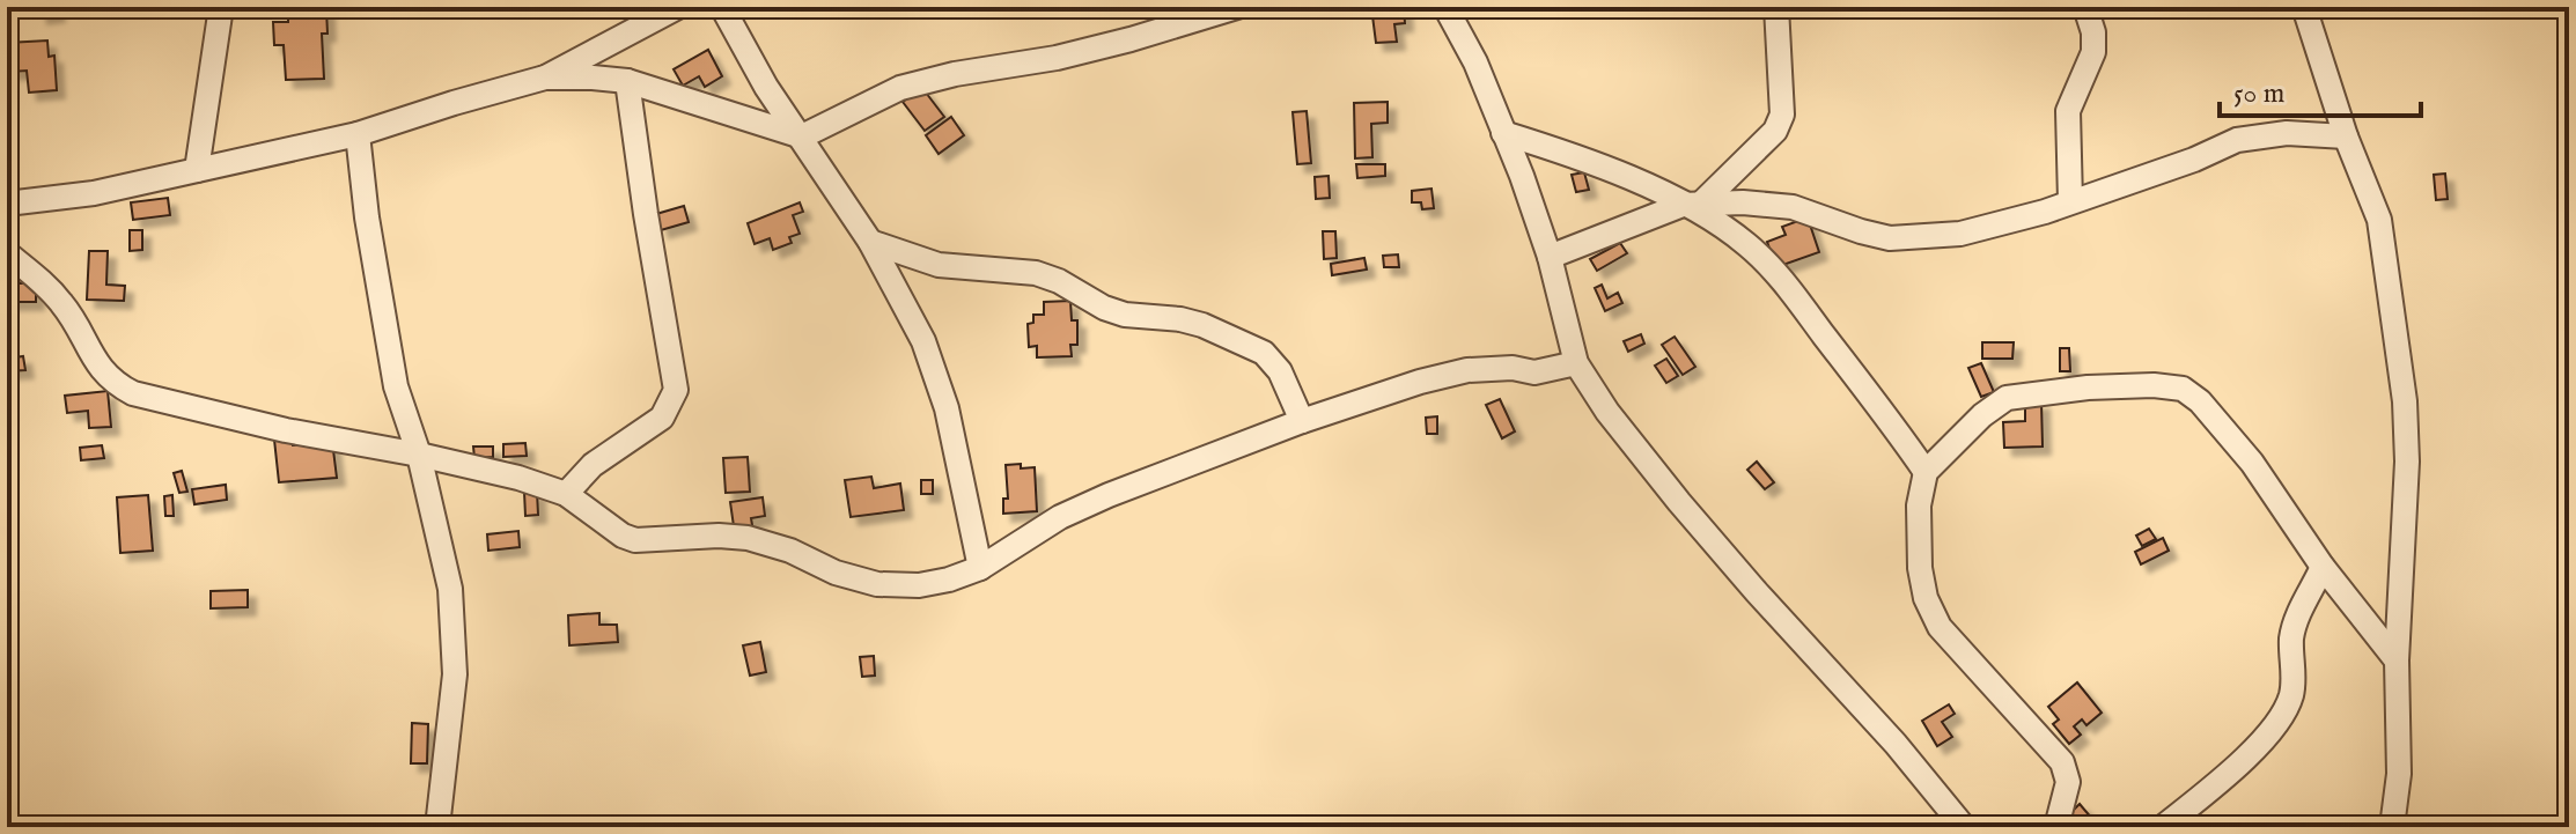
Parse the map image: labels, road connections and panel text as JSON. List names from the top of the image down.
{
  "scale_bar": "50 m"
}
